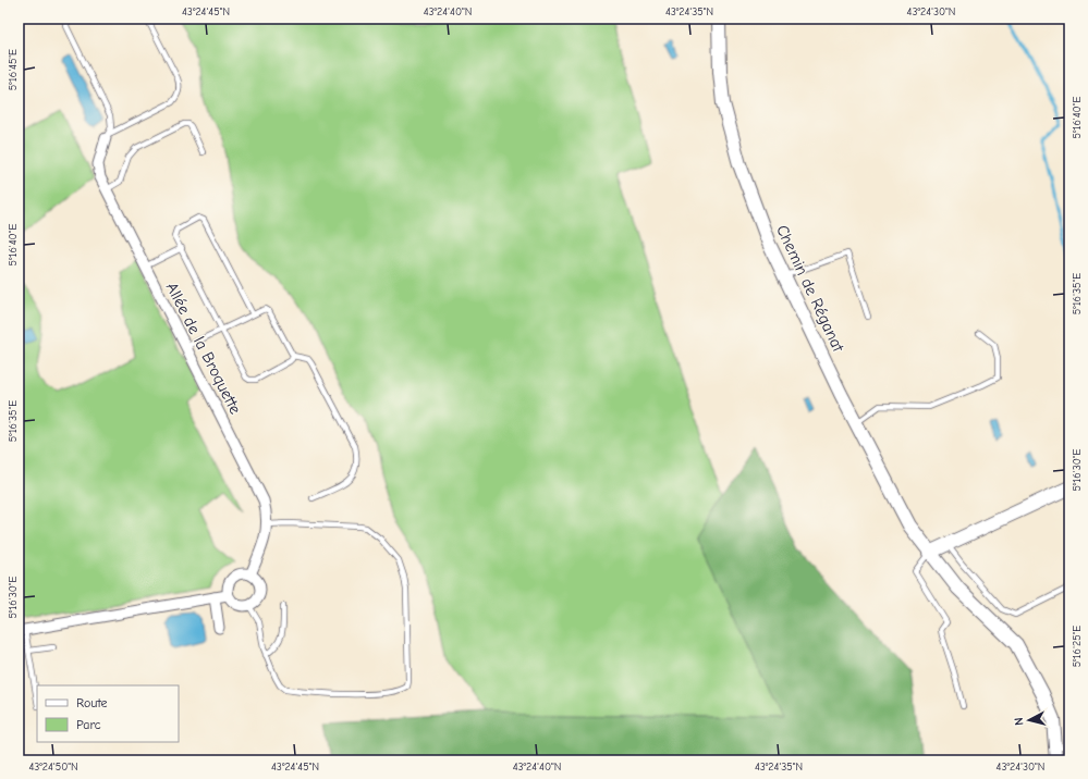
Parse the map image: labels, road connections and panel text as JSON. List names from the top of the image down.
{
  "streets": {
    "street": ["Chemin de Réganat", "Allée de la Broquette"]
  },
  "legend": ["Route", "Parc"],
  "north": "left",
  "coordinates": [
    "43°24'45\"N",
    "43°24'40\"N",
    "43°24'35\"N",
    "43°24'30\"N",
    "5°16'45\"E",
    "5°16'40\"E",
    "5°16'35\"E",
    "5°16'30\"E",
    "5°16'25\"E",
    "43°24'50\"N"
  ]
}
